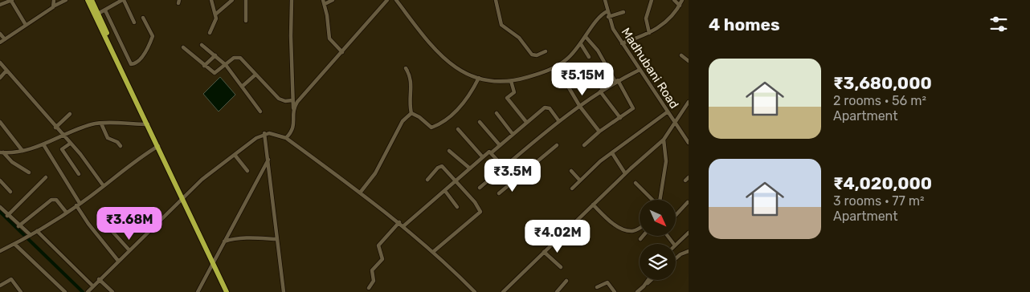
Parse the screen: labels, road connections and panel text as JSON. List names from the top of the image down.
{
  "streets": {
    "street": ["Madhubani Road"]
  },
  "north": "bottom right",
  "page": {
    "heading": "4 homes",
    "list": [
      {
        "name": "₹3,680,000",
        "note": "2 rooms · 56 m² · Apartment"
      },
      {
        "name": "₹4,020,000",
        "note": "3 rooms · 77 m² · Apartment"
      }
    ],
    "price": [
      "₹5.15M",
      "₹3.5M",
      "₹3.68M",
      "₹4.02M"
    ]
  }
}
